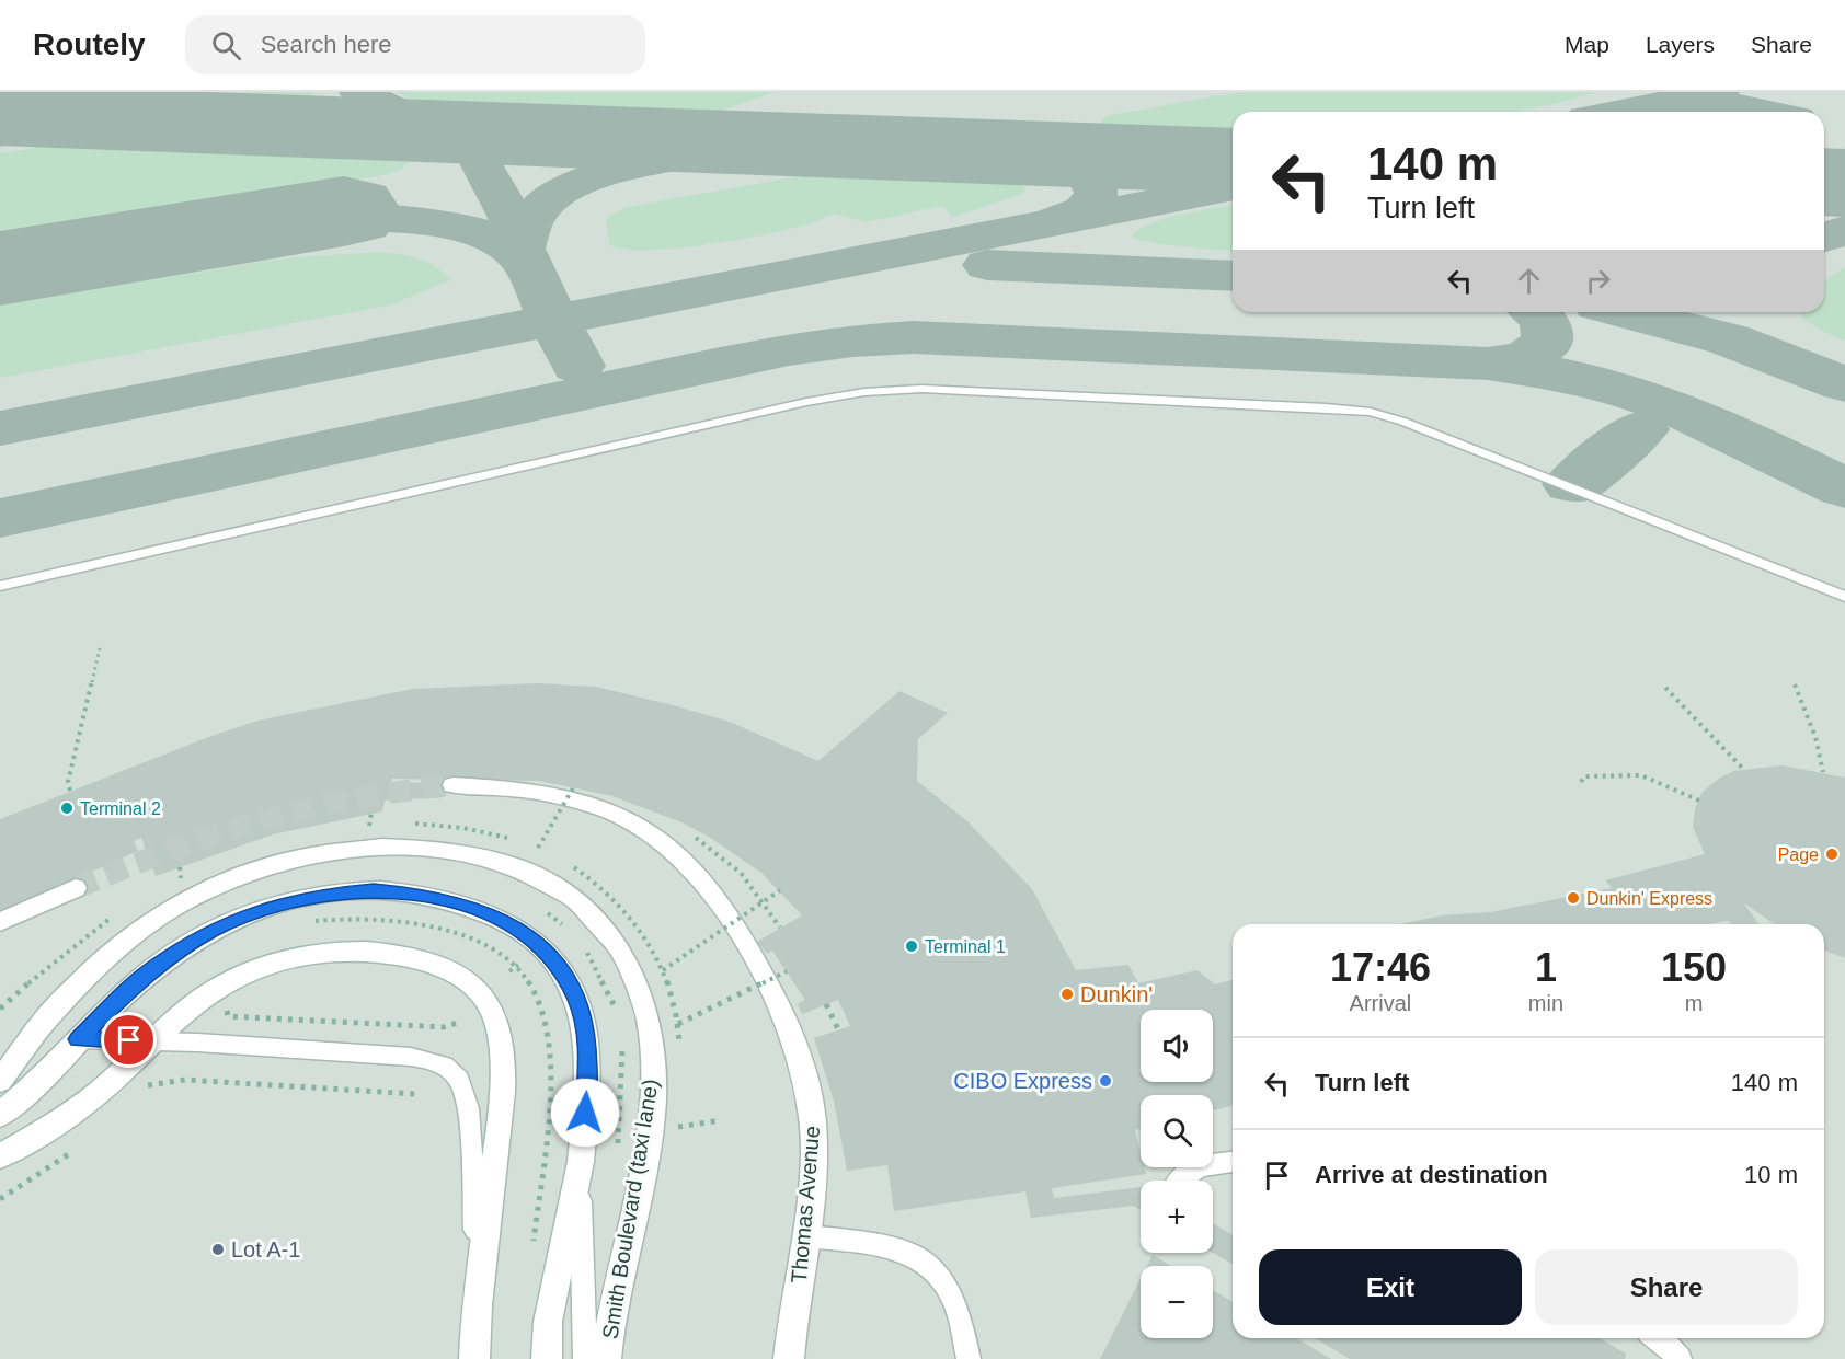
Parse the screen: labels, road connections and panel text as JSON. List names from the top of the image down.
{
  "streets": {
    "street": ["Thomas Avenue", "Smith Boulevard (taxi lane)"]
  },
  "places": [
    "Terminal 2",
    "Page",
    "Dunkin' Express",
    "Terminal 1",
    "Dunkin'",
    "CIBO Express",
    "Lot A-1"
  ],
  "page": {
    "header": "Routely",
    "search": "Search here",
    "nav": ["Map", "Layers", "Share"],
    "turn": ["140 m", "Turn left"],
    "eta": [
      "17:46",
      "Arrival",
      "1",
      "min",
      "150",
      "m"
    ],
    "map_buttons": ["+", "−"],
    "list": [
      {
        "name": "Turn left",
        "value": "140 m"
      },
      {
        "name": "Arrive at destination",
        "value": "10 m"
      }
    ],
    "buttons": ["Exit", "Share"]
  }
}
